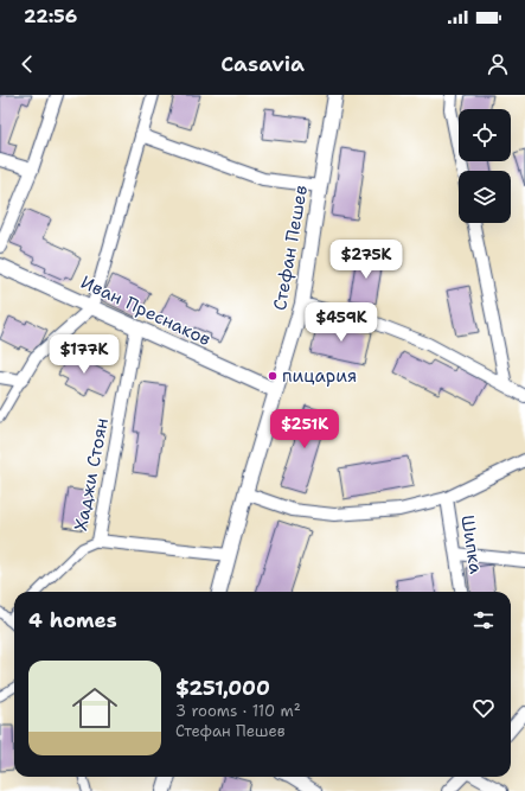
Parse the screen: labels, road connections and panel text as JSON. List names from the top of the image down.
{
  "streets": {
    "street": [
      "Стефан Пешев",
      "Иван Преснаков",
      "Хаджи Стоян",
      "Шипка"
    ]
  },
  "crossings": [
    ["Стефан Пешев", "Иван Преснаков"],
    ["Иван Преснаков", "Хаджи Стоян"]
  ],
  "places": ["пицария"],
  "page": {
    "status": "22:56",
    "header": "Casavia",
    "price": [
      "$275K",
      "$459K",
      "$177K",
      "$251K"
    ],
    "heading": "4 homes",
    "list": [
      {
        "name": "$251,000",
        "note": "3 rooms · 110 m² · Стефан Пешев"
      }
    ]
  }
}
